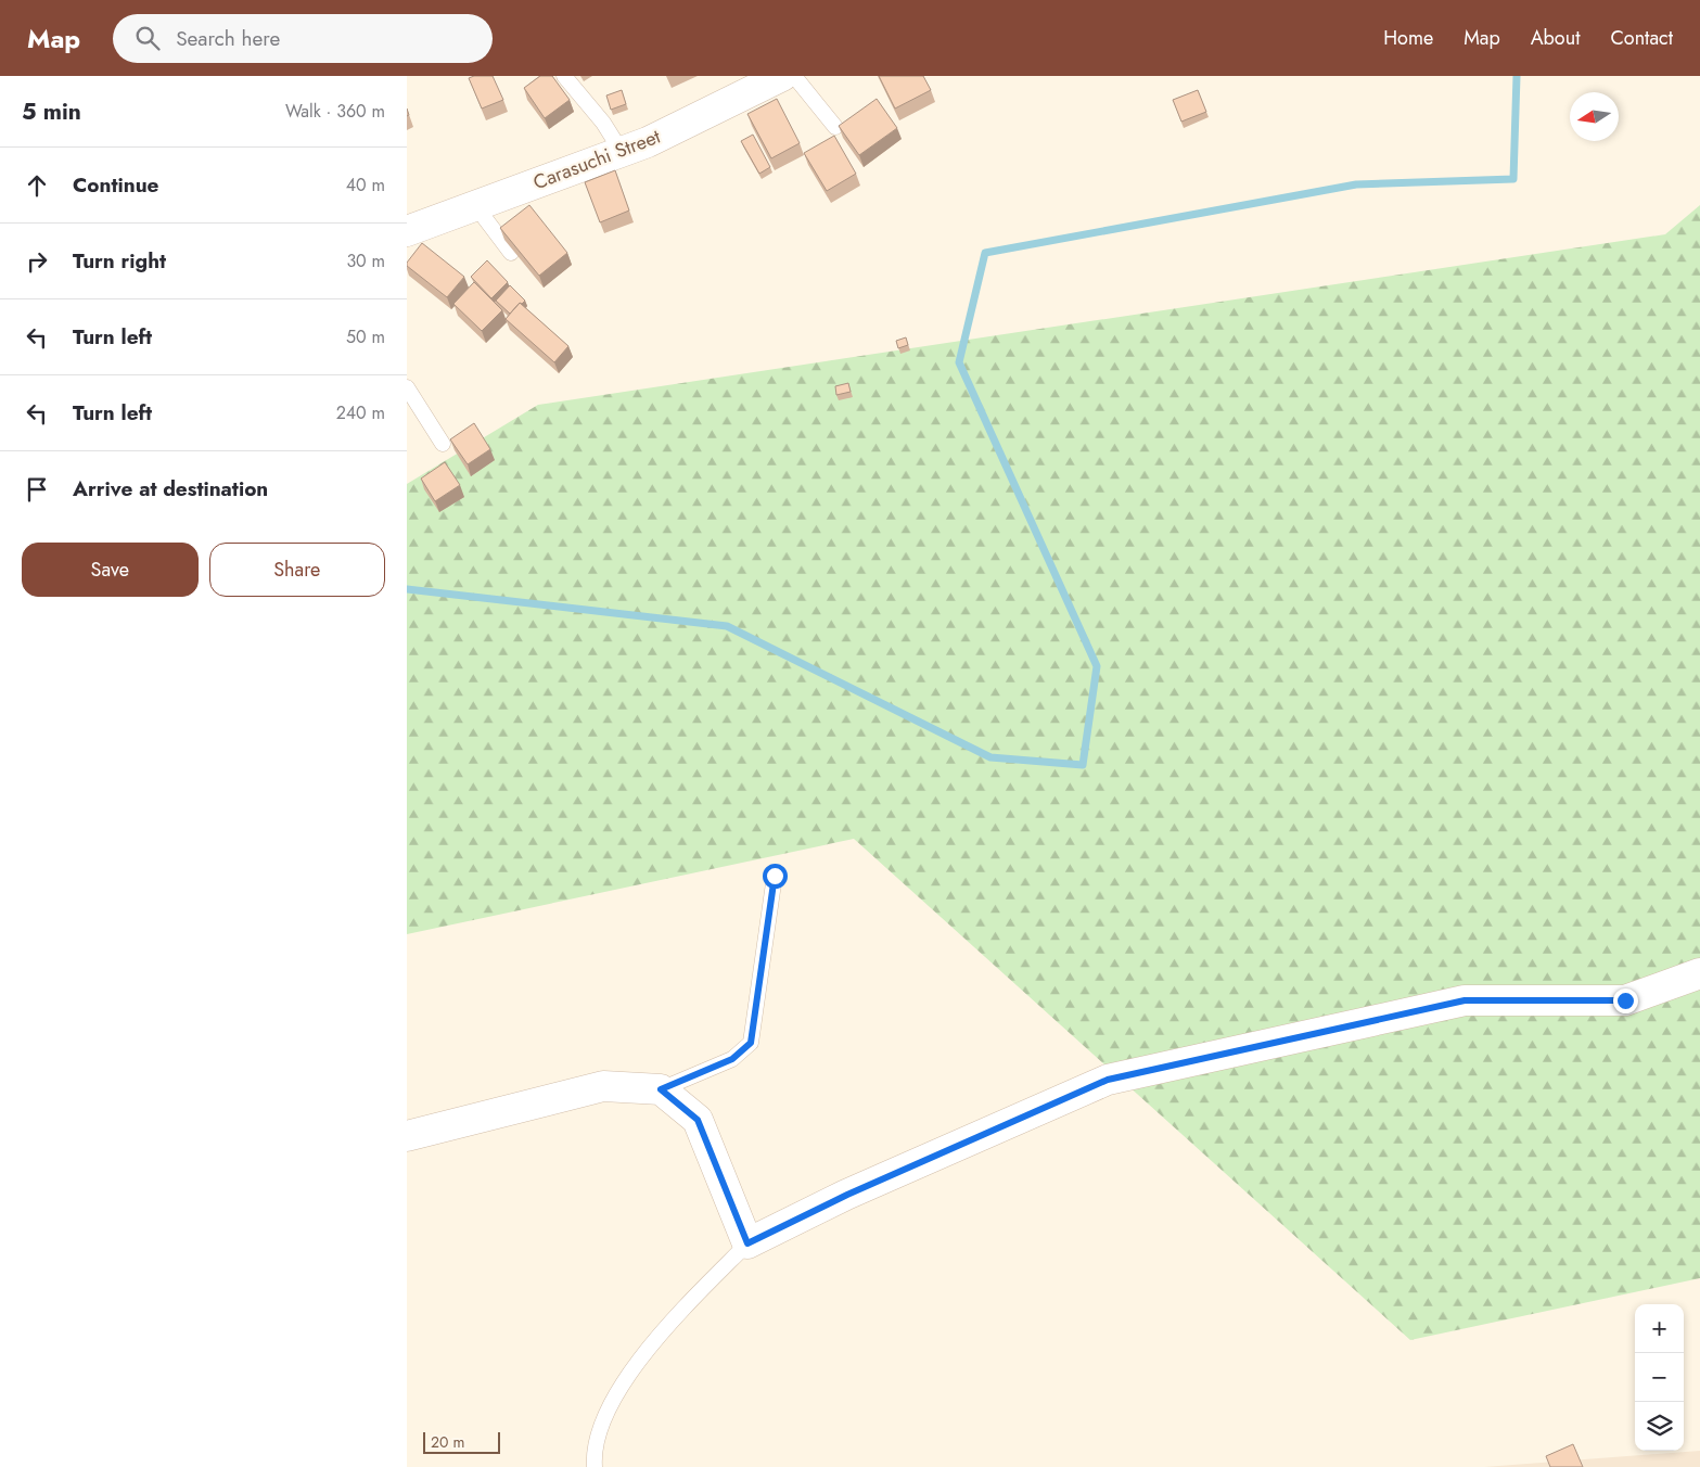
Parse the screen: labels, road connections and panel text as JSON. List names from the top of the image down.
{
  "streets": {
    "street": ["Carasuchi Street"]
  },
  "scale_bar": "20 m",
  "north": "left",
  "page": {
    "header": "Map",
    "search": "Search here",
    "nav": [
      "Home",
      "Map",
      "About",
      "Contact"
    ],
    "heading": ["5 min", "Walk · 360 m"],
    "list": [
      ["Continue", "40 m"],
      ["Turn right", "30 m"],
      ["Turn left", "50 m"],
      ["Turn left", "240 m"],
      "Arrive at destination"
    ],
    "buttons": ["Save", "Share"],
    "map_buttons": ["+", "−"],
    "scale": "20 m"
  }
}
